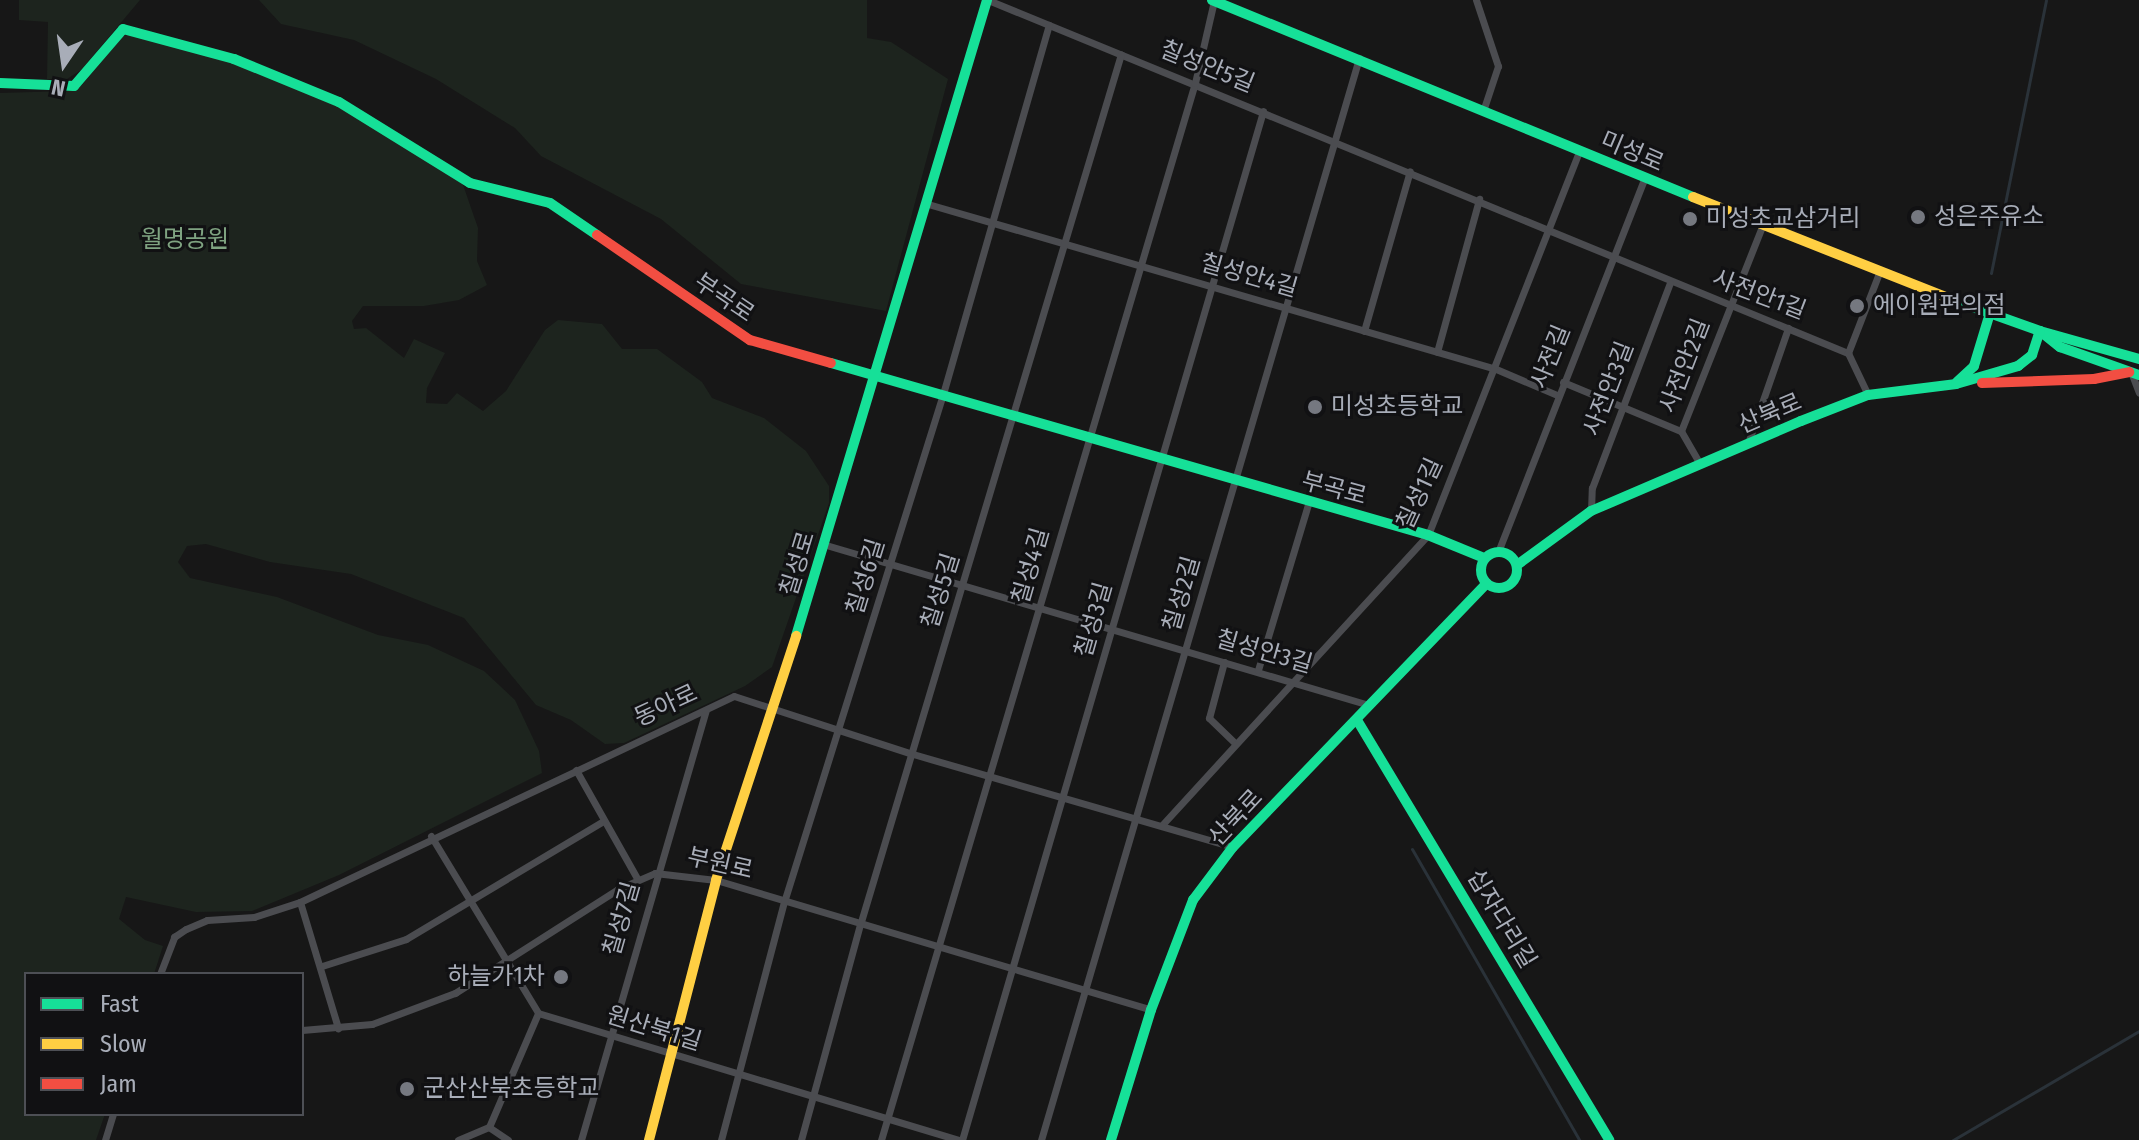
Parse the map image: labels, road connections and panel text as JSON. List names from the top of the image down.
{
  "streets": {
    "street": [
      "칠성안5길",
      "미성로",
      "칠성안4길",
      "사전안1길",
      "부곡로",
      "사전길",
      "사전안2길",
      "사전안3길",
      "산북로",
      "칠성1길",
      "칠성로",
      "칠성4길",
      "칠성6길",
      "칠성5길",
      "칠성2길",
      "칠성3길",
      "칠성안3길",
      "동아로",
      "부원로",
      "칠성7길",
      "십자다리길",
      "원산북1길"
    ]
  },
  "crossings": [
    ["칠성안5길", "사전안1길"],
    ["칠성안5길", "사전길"],
    ["칠성안5길", "칠성1길"],
    ["칠성안5길", "칠성로"],
    ["칠성안5길", "칠성4길"],
    ["칠성안5길", "칠성6길"],
    ["칠성안5길", "칠성5길"],
    ["칠성안5길", "칠성2길"],
    ["칠성안5길", "칠성3길"],
    ["미성로", "사전길"],
    ["미성로", "사전안2길"],
    ["미성로", "산북로"],
    ["미성로", "칠성1길"],
    ["미성로", "칠성4길"],
    ["미성로", "칠성2길"],
    ["칠성안4길", "사전길"],
    ["칠성안4길", "칠성1길"],
    ["칠성안4길", "칠성로"],
    ["칠성안4길", "칠성4길"],
    ["칠성안4길", "칠성6길"],
    ["칠성안4길", "칠성5길"],
    ["칠성안4길", "칠성2길"],
    ["칠성안4길", "칠성3길"],
    ["사전안1길", "사전길"],
    ["사전안1길", "사전안2길"],
    ["사전안1길", "사전안3길"],
    ["부곡로", "사전길"],
    ["부곡로", "산북로"],
    ["부곡로", "칠성1길"],
    ["부곡로", "칠성로"],
    ["부곡로", "칠성4길"],
    ["부곡로", "칠성6길"],
    ["부곡로", "칠성5길"],
    ["부곡로", "칠성2길"],
    ["부곡로", "칠성3길"],
    ["사전길", "산북로"],
    ["사전안3길", "산북로"],
    ["산북로", "칠성안3길"],
    ["산북로", "동아로"],
    ["산북로", "부원로"],
    ["산북로", "십자다리길"],
    ["칠성1길", "칠성안3길"],
    ["칠성1길", "동아로"],
    ["칠성로", "칠성안3길"],
    ["칠성로", "동아로"],
    ["칠성로", "부원로"],
    ["칠성로", "원산북1길"],
    ["칠성4길", "칠성안3길"],
    ["칠성4길", "동아로"],
    ["칠성4길", "부원로"],
    ["칠성4길", "원산북1길"],
    ["칠성6길", "칠성안3길"],
    ["칠성6길", "동아로"],
    ["칠성6길", "부원로"],
    ["칠성6길", "원산북1길"],
    ["칠성5길", "칠성안3길"],
    ["칠성5길", "동아로"],
    ["칠성5길", "부원로"],
    ["칠성5길", "원산북1길"],
    ["칠성2길", "칠성안3길"],
    ["칠성2길", "동아로"],
    ["칠성2길", "부원로"],
    ["칠성3길", "칠성안3길"],
    ["칠성3길", "동아로"],
    ["칠성3길", "부원로"],
    ["칠성3길", "원산북1길"],
    ["동아로", "칠성7길"],
    ["부원로", "칠성7길"],
    ["칠성7길", "원산북1길"]
  ],
  "parks": ["월명공원"],
  "places": [
    "성은주유소",
    "미성초교삼거리",
    "에이원편의점",
    "미성초등학교",
    "하늘가1차",
    "군산산북초등학교"
  ],
  "legend": ["Fast", "Slow", "Jam"],
  "north": "bottom"
}
